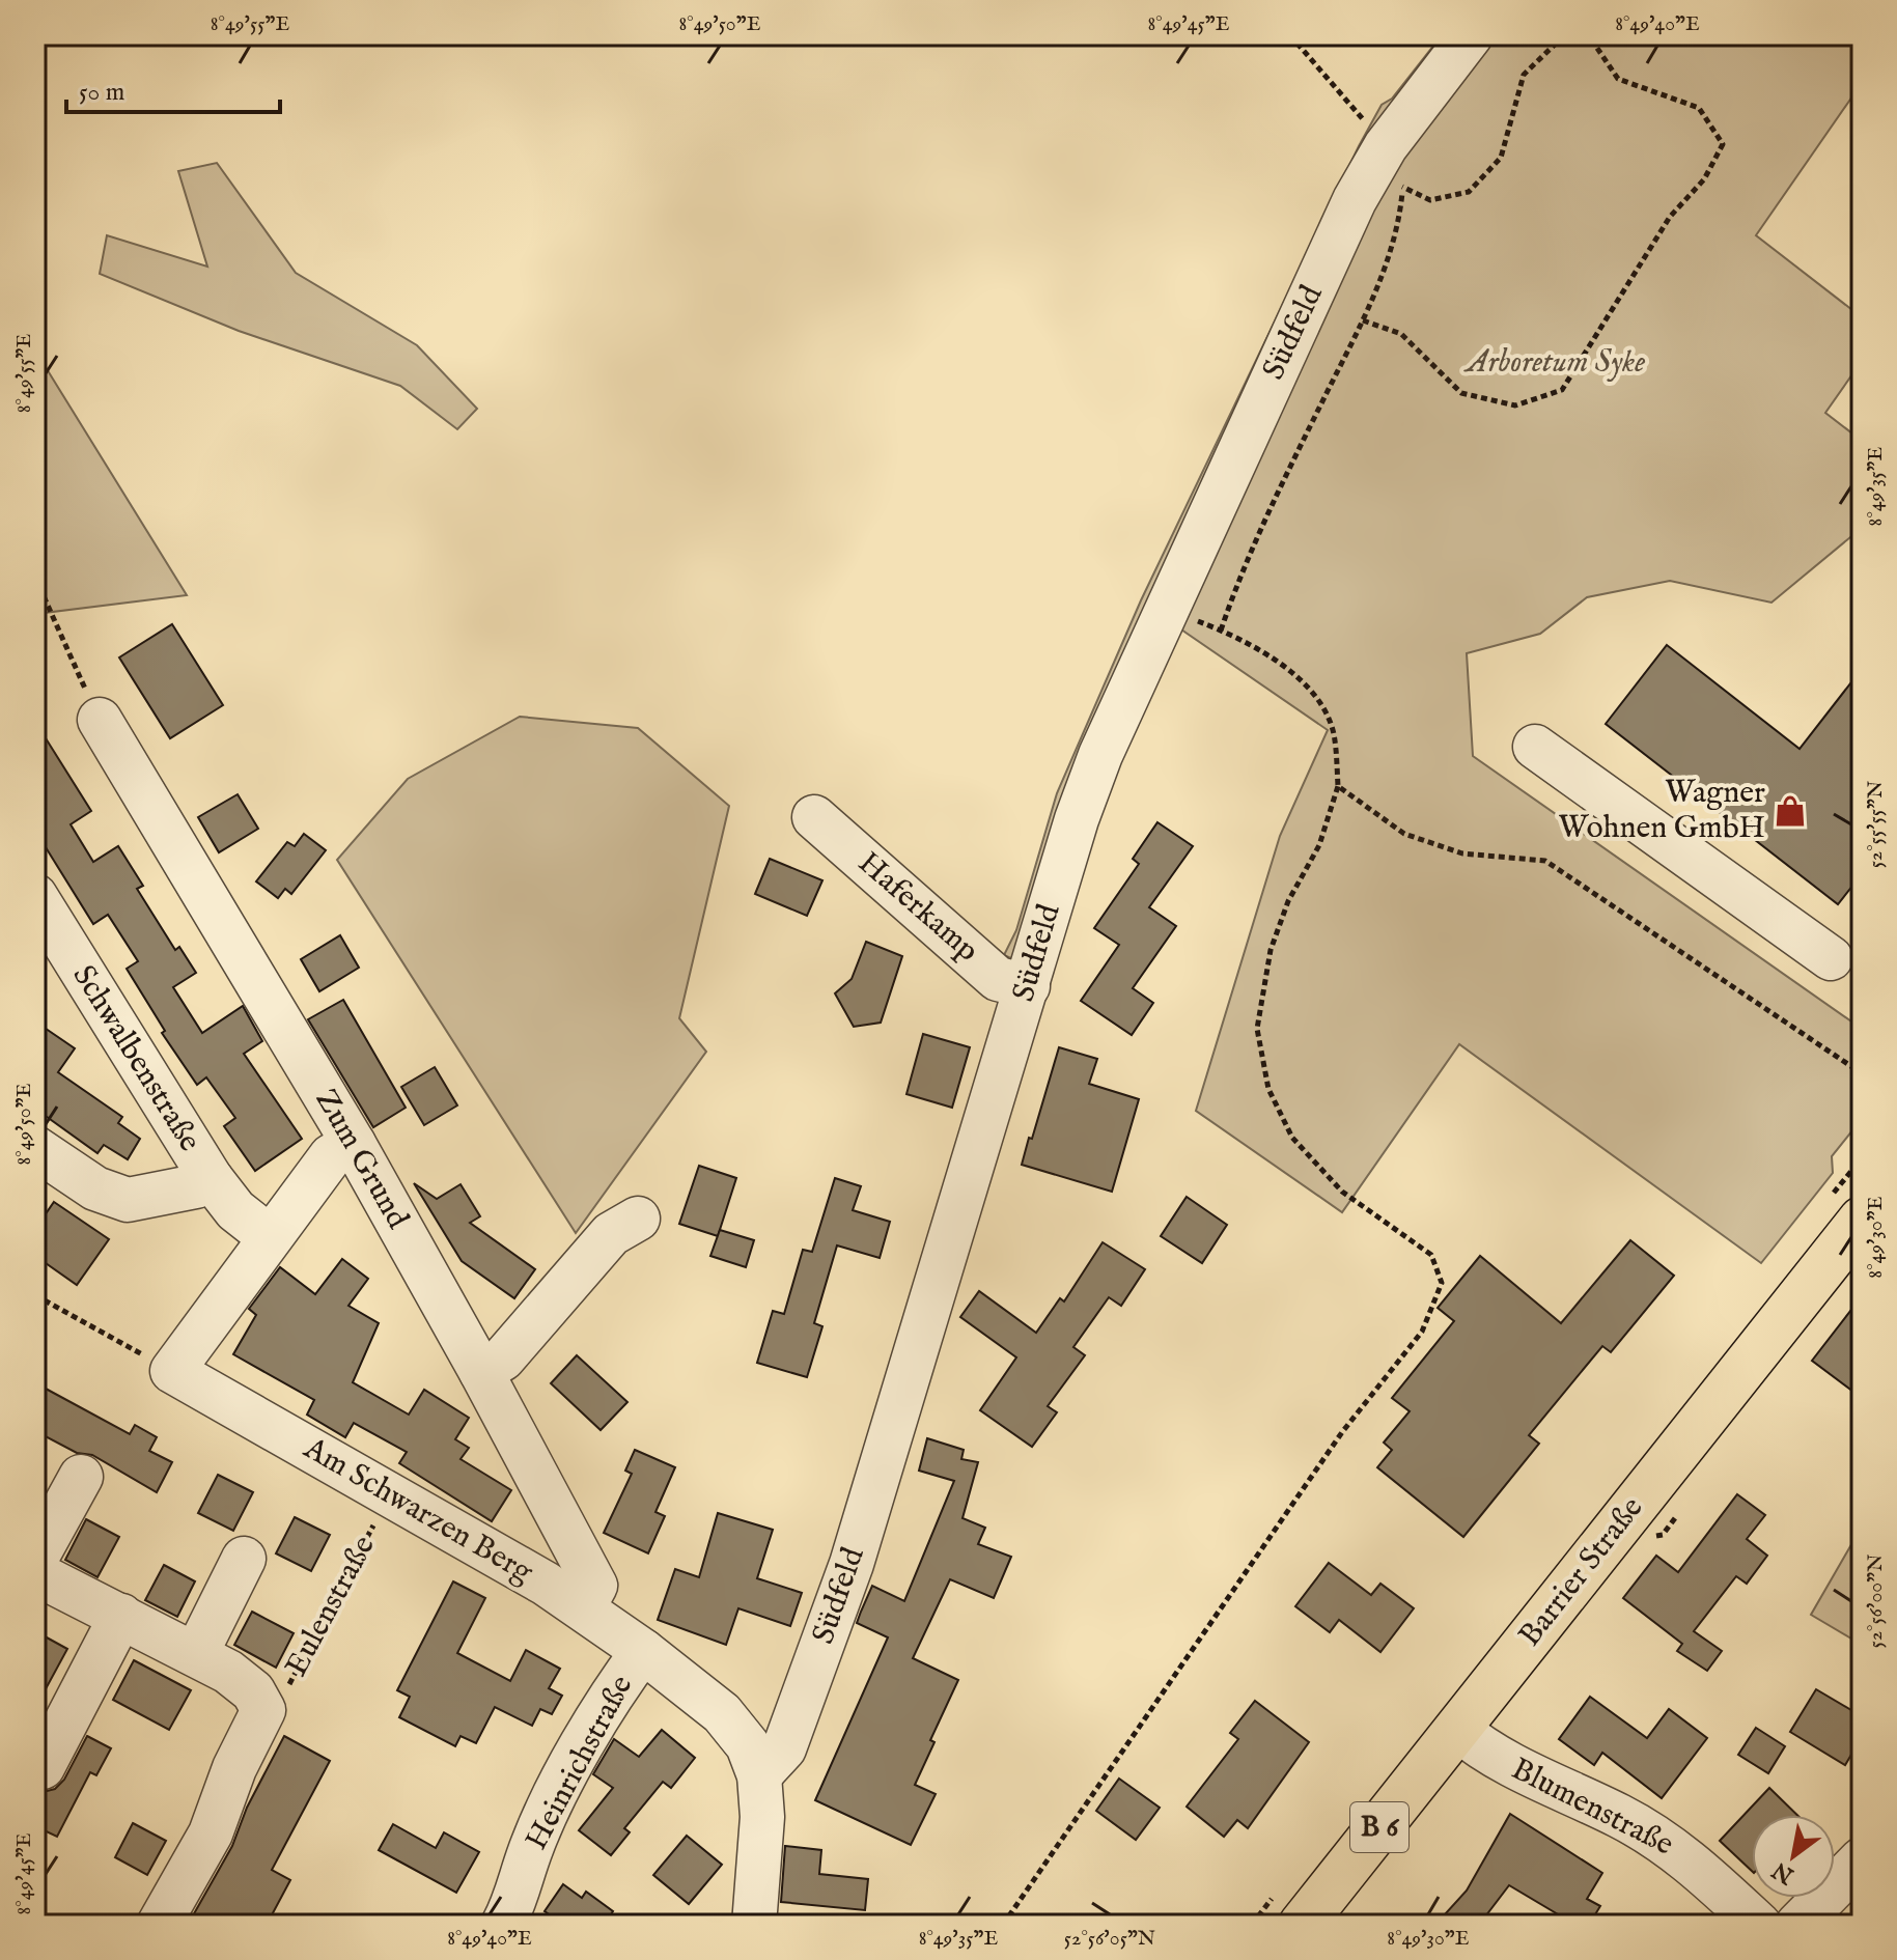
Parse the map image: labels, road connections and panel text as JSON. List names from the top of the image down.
{
  "streets": {
    "main road": ["Barrier Straße", "B 6"],
    "street": [
      "Südfeld",
      "Haferkamp",
      "Schwalbenstraße",
      "Zum Grund",
      "Am Schwarzen Berg",
      "Eulenstraße",
      "Heinrichstraße",
      "Blumenstraße"
    ]
  },
  "crossings": [
    ["Südfeld", "Haferkamp"],
    ["Südfeld", "Am Schwarzen Berg"],
    ["Zum Grund", "Am Schwarzen Berg"],
    ["Am Schwarzen Berg", "Eulenstraße"],
    ["Am Schwarzen Berg", "Heinrichstraße"],
    ["Barrier Straße", "Blumenstraße"]
  ],
  "parks": ["Arboretum Syke"],
  "places": {
    "shop": ["Wagner Wohnen GmbH"]
  },
  "scale_bar": "50 m",
  "north": "bottom left",
  "coordinates": [
    "8°49'55\"E",
    "8°49'50\"E",
    "8°49'45\"E",
    "8°49'40\"E",
    "8°49'35\"E",
    "52°55'55\"N",
    "8°49'30\"E",
    "52°56'00\"N",
    "52°56'05\"N"
  ]
}
